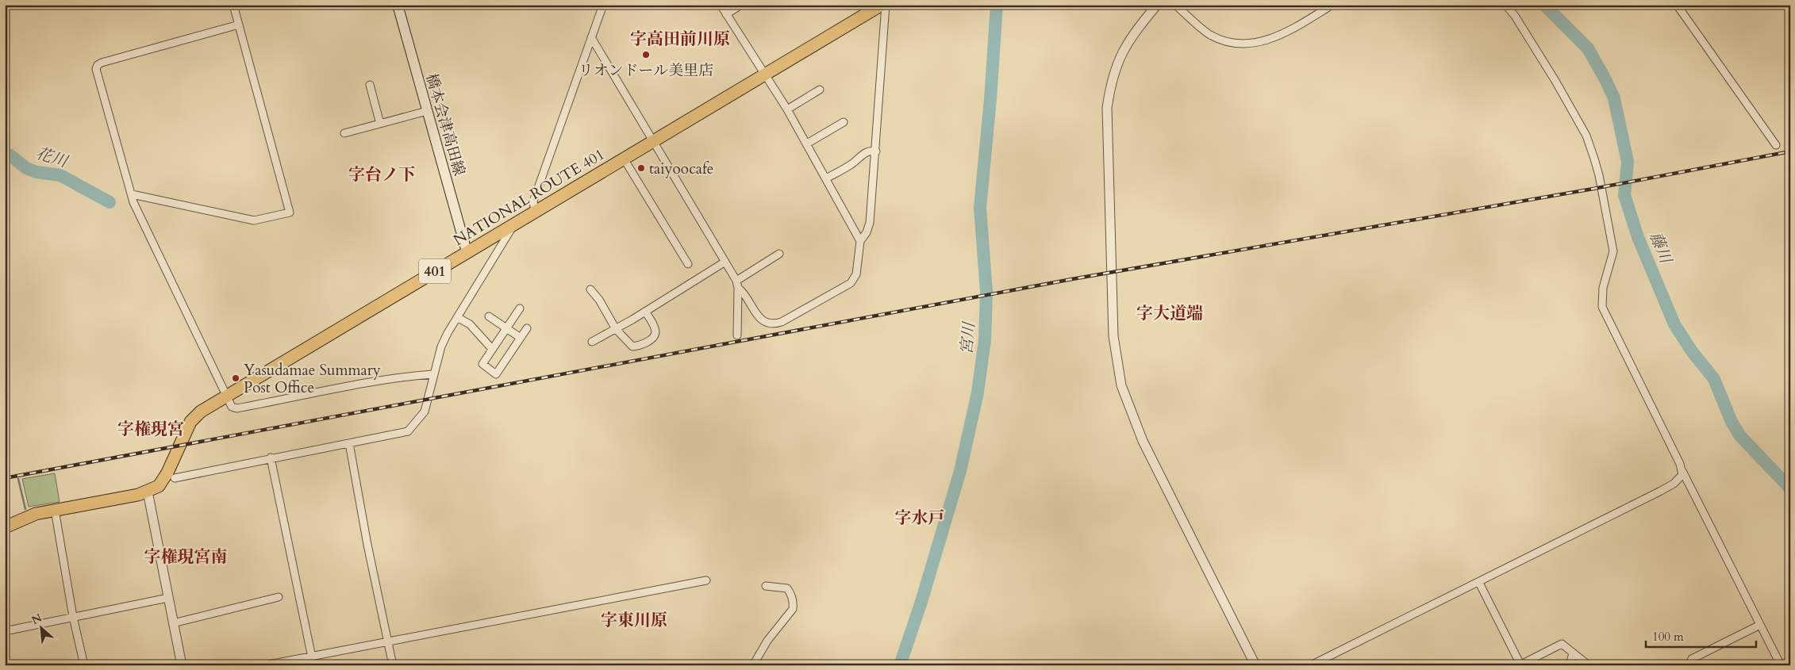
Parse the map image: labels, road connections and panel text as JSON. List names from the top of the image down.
{
  "streets": {
    "highway": ["NATIONAL ROUTE 401", "401"],
    "main road": ["橋本会津高田線"]
  },
  "crossings": [
    ["橋本会津高田線", "NATIONAL ROUTE 401"]
  ],
  "districts": [
    "字高田前川原",
    "字台ノ下",
    "字大道端",
    "字権現宮",
    "字水戸",
    "字権現宮南",
    "字東川原"
  ],
  "water": ["花川", "藤川", "宮川"],
  "places": ["リオンドール美里店", "taiyoocafe", "Yasudamae Summary Post Office"],
  "scale_bar": "100 m",
  "north": "top left"
}
